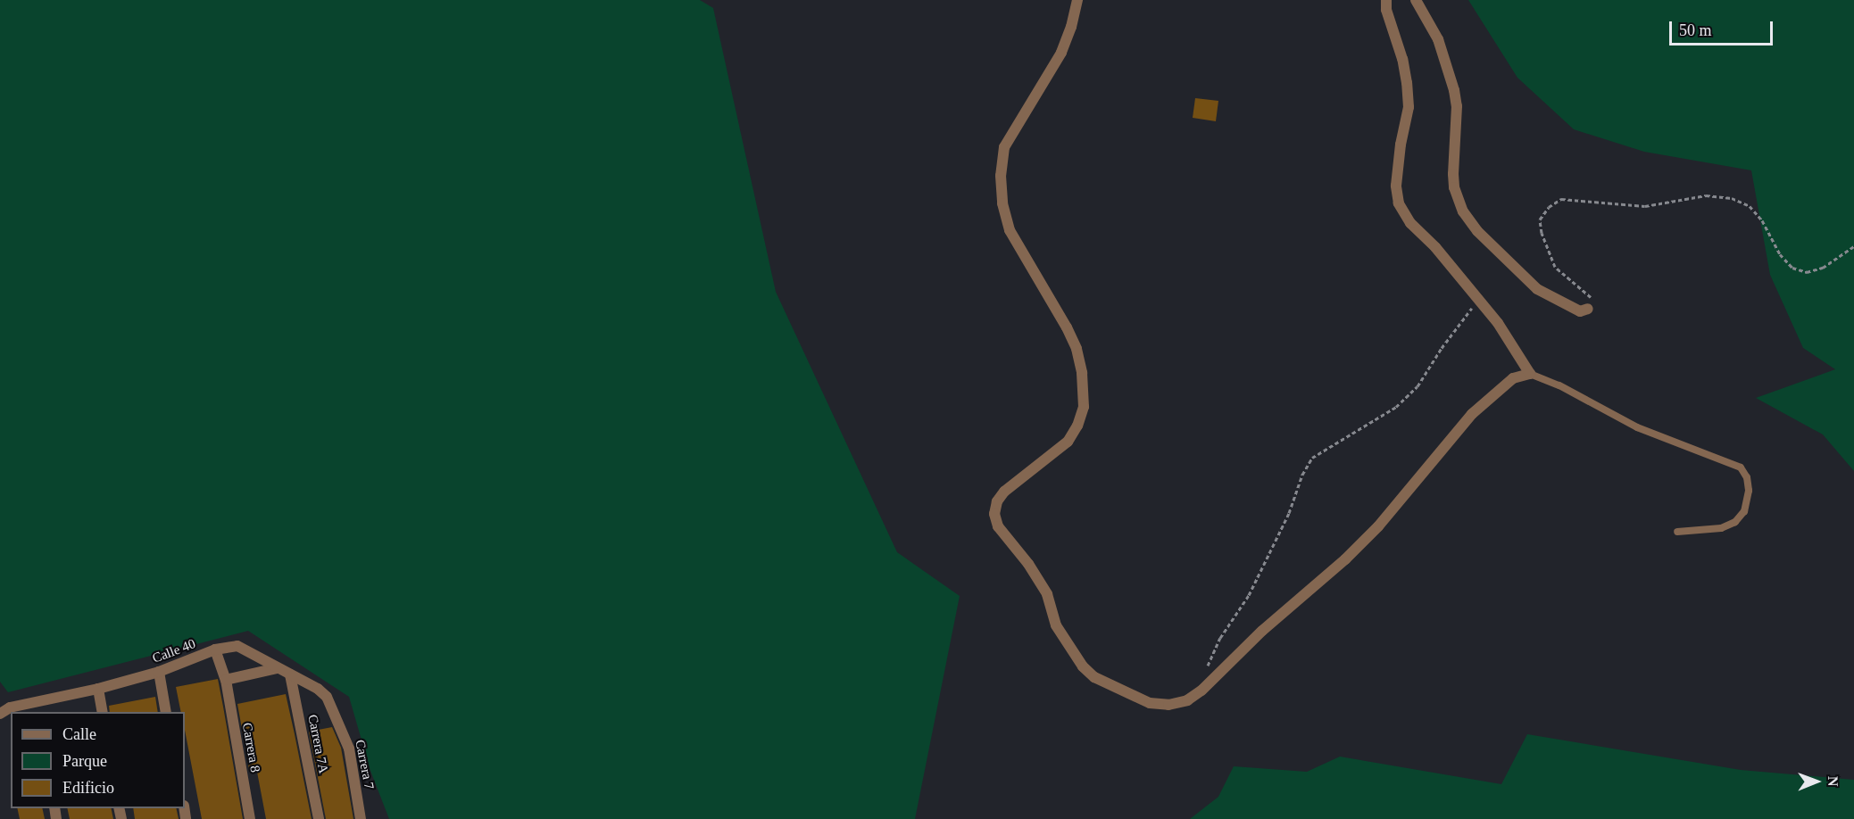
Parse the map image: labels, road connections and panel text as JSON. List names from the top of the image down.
{
  "streets": {
    "street": [
      "Calle 40",
      "Carrera 7A",
      "Carrera 8",
      "Carrera 7"
    ]
  },
  "crossings": [
    ["Calle 40", "Carrera 7A"],
    ["Calle 40", "Carrera 8"],
    ["Calle 40", "Carrera 7"]
  ],
  "legend": ["Calle", "Parque", "Edificio"],
  "scale_bar": "50 m",
  "north": "right"
}
